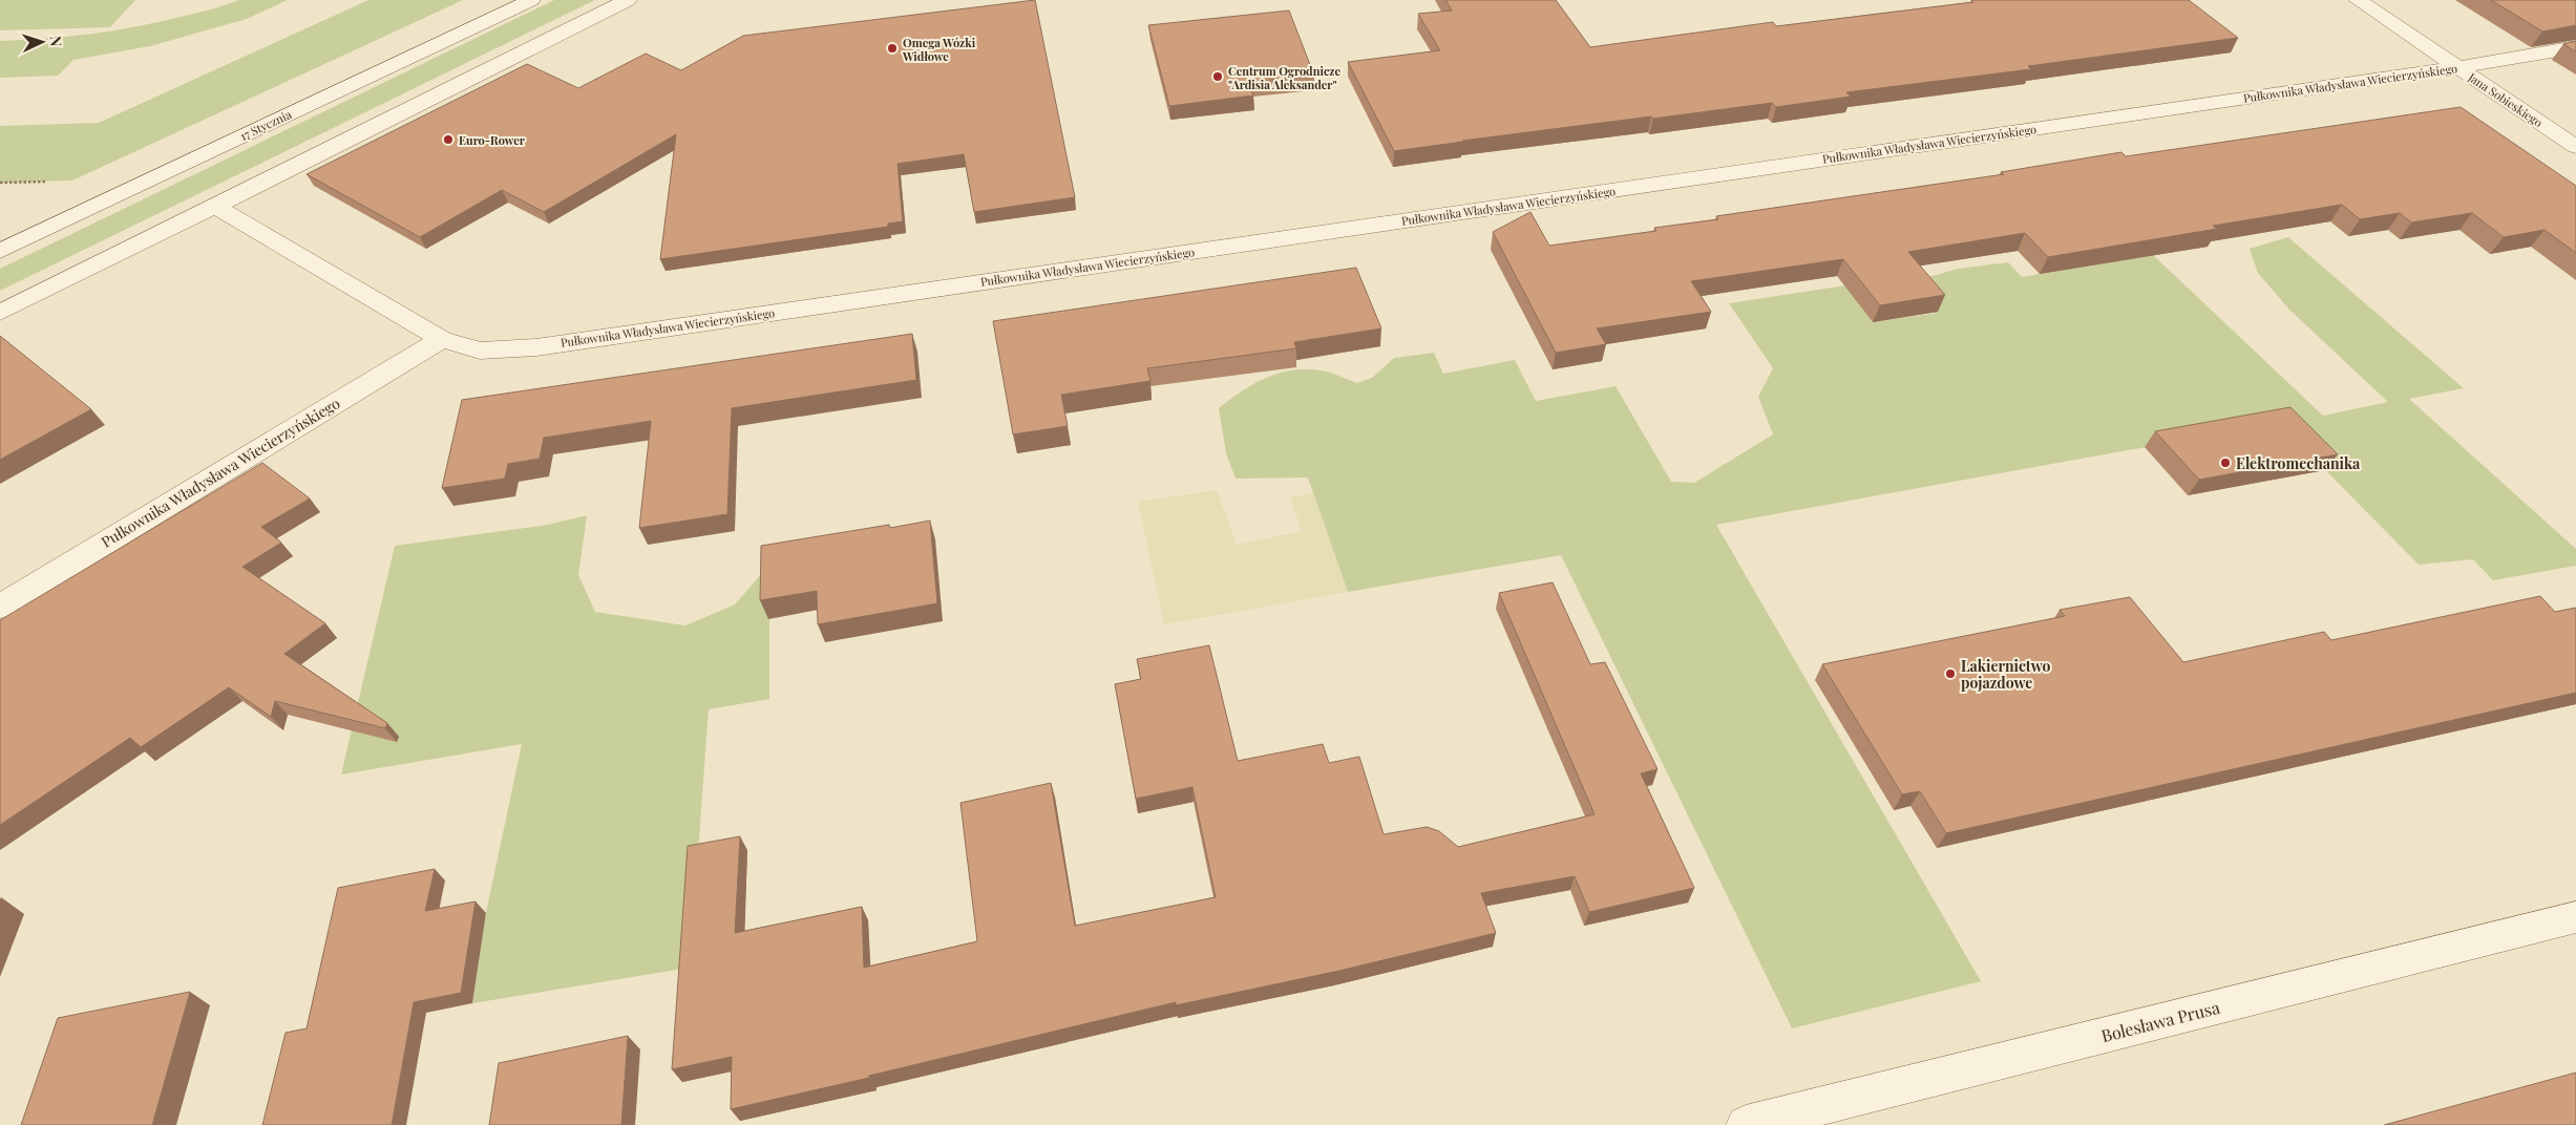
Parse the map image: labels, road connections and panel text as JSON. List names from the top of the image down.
{
  "streets": {
    "street": [
      "Pułkownika Władysława Wiecierzyńskiego",
      "Jana Sobieskiego",
      "17 Stycznia",
      "Bolesława Prusa"
    ]
  },
  "crossings": [
    ["Pułkownika Władysława Wiecierzyńskiego", "Jana Sobieskiego"]
  ],
  "places": [
    "Omega Wózki Widłowe",
    "Centrum Ogrodnicze \"Ardisia Aleksander\"",
    "Euro-Rower",
    "Elektromechanika",
    "Lakiernictwo pojazdowe"
  ],
  "north": "right"
}
